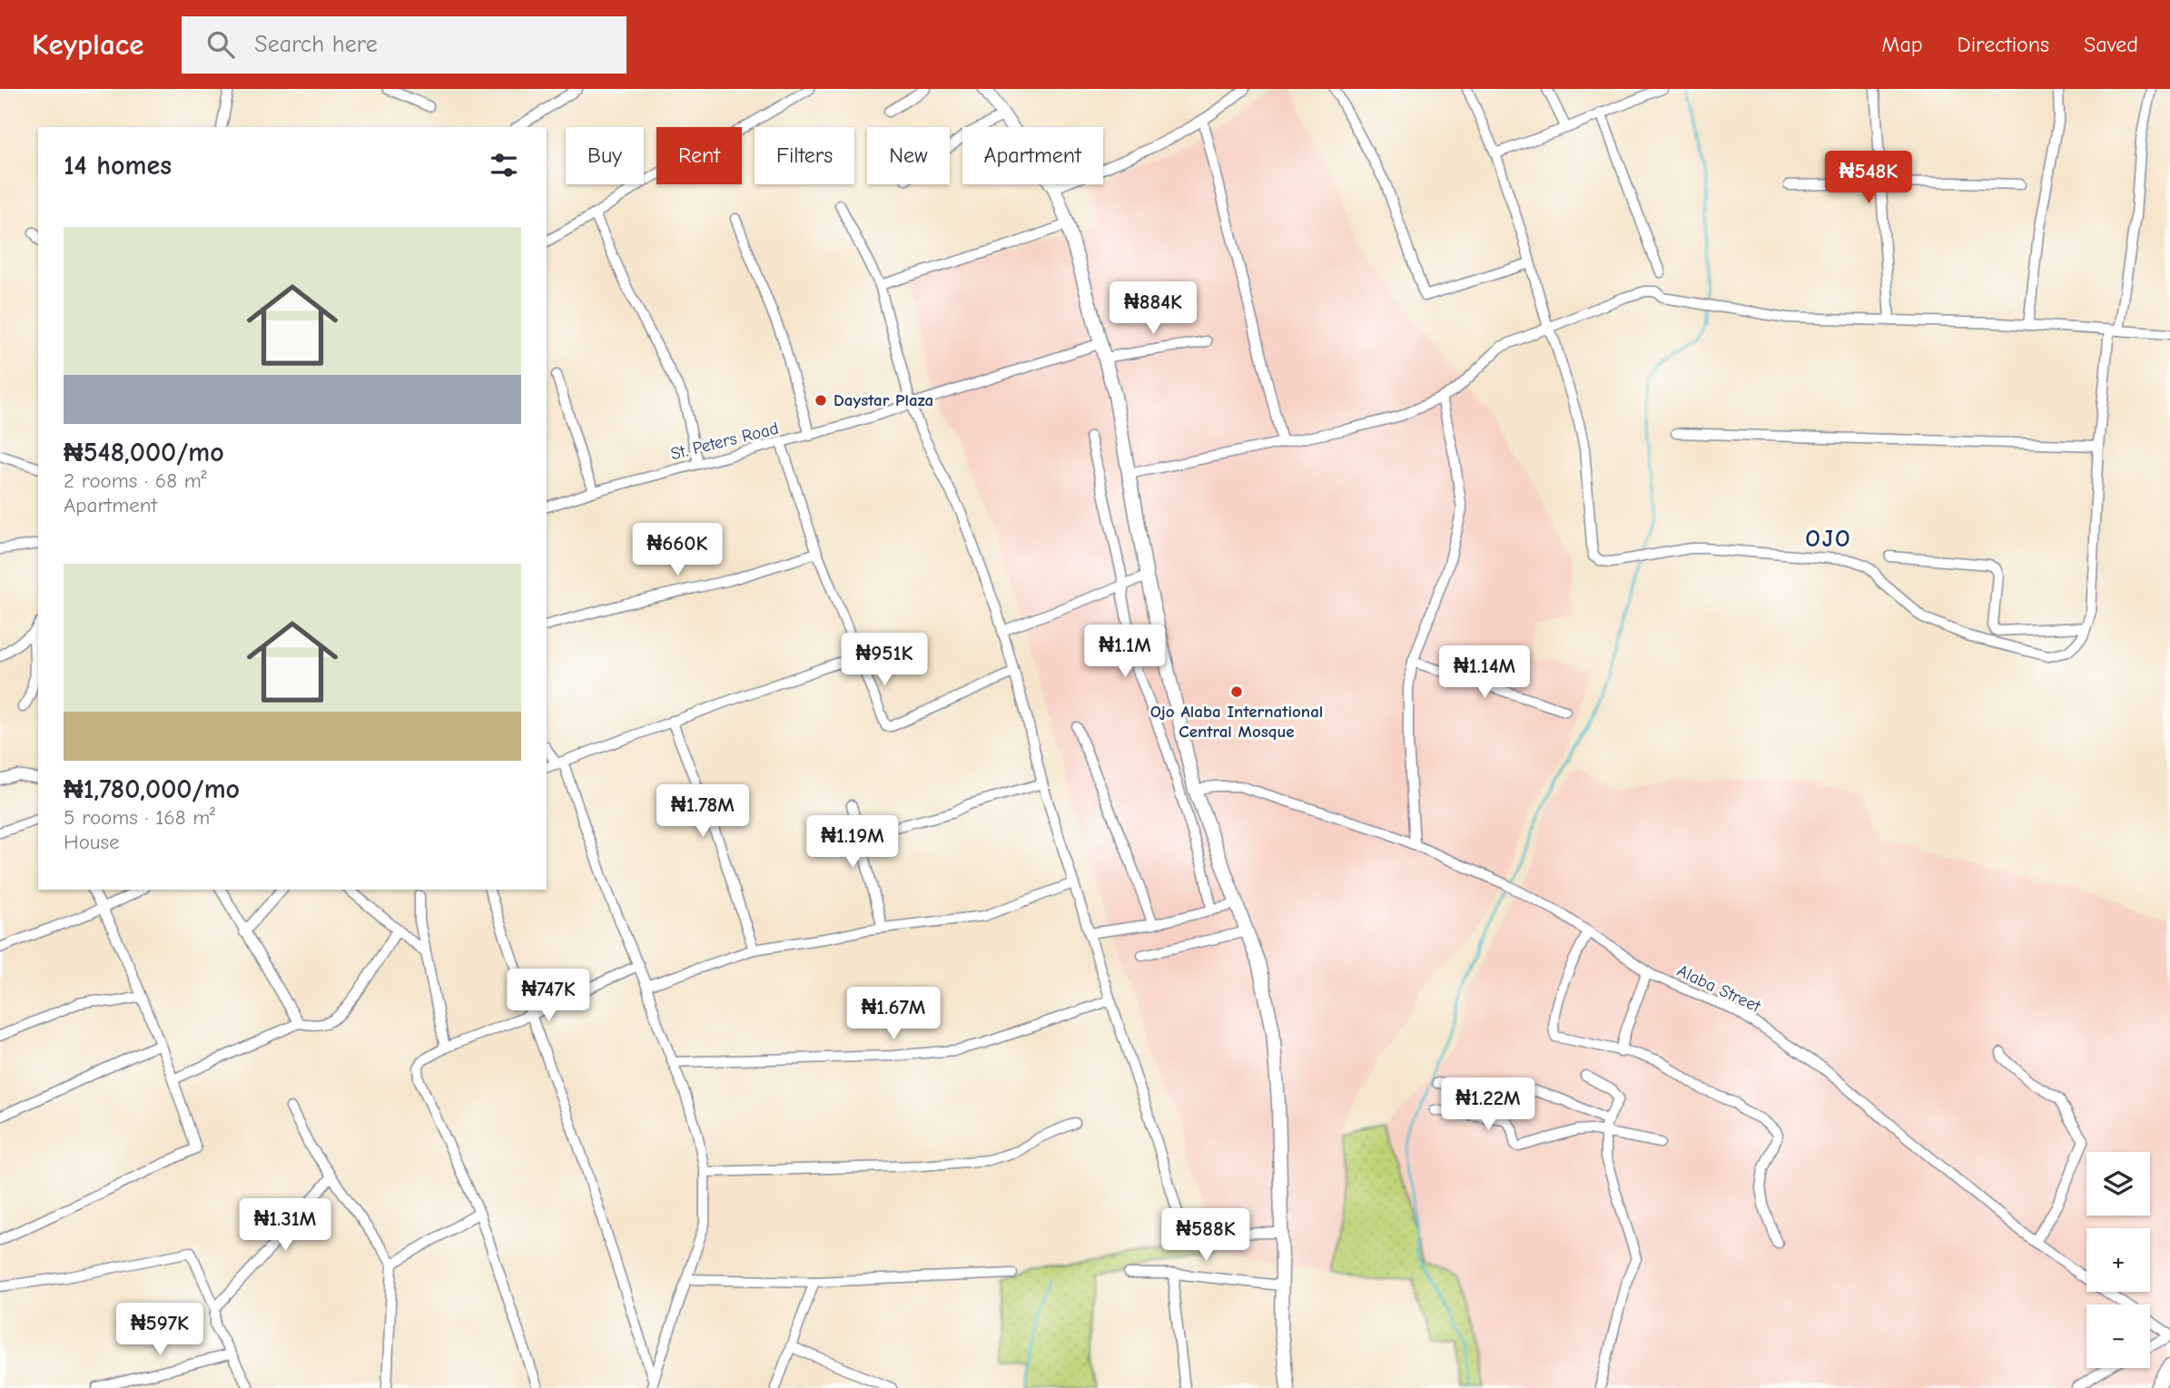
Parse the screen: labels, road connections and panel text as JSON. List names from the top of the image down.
{
  "streets": {
    "street": ["St. Peters Road", "Alaba Street"]
  },
  "districts": ["OJO"],
  "places": ["Daystar Plaza", "Ojo Alaba International Central Mosque"],
  "page": {
    "header": "Keyplace",
    "search": "Search here",
    "nav": ["Map", "Directions", "Saved"],
    "chip": [
      "Buy",
      "Rent",
      "Filters",
      "New",
      "Apartment"
    ],
    "heading": "14 homes",
    "price": [
      "₦548K",
      "₦884K",
      "₦660K",
      "₦1.1M",
      "₦951K",
      "₦1.14M",
      "₦1.78M",
      "₦1.19M",
      "₦747K",
      "₦1.67M",
      "₦1.22M",
      "₦1.31M",
      "₦588K",
      "₦597K"
    ],
    "list": [
      {
        "name": "₦548,000/mo",
        "note": "2 rooms · 68 m² · Apartment"
      },
      {
        "name": "₦1,780,000/mo",
        "note": "5 rooms · 168 m² · House"
      }
    ],
    "map_buttons": ["+", "−"]
  }
}
